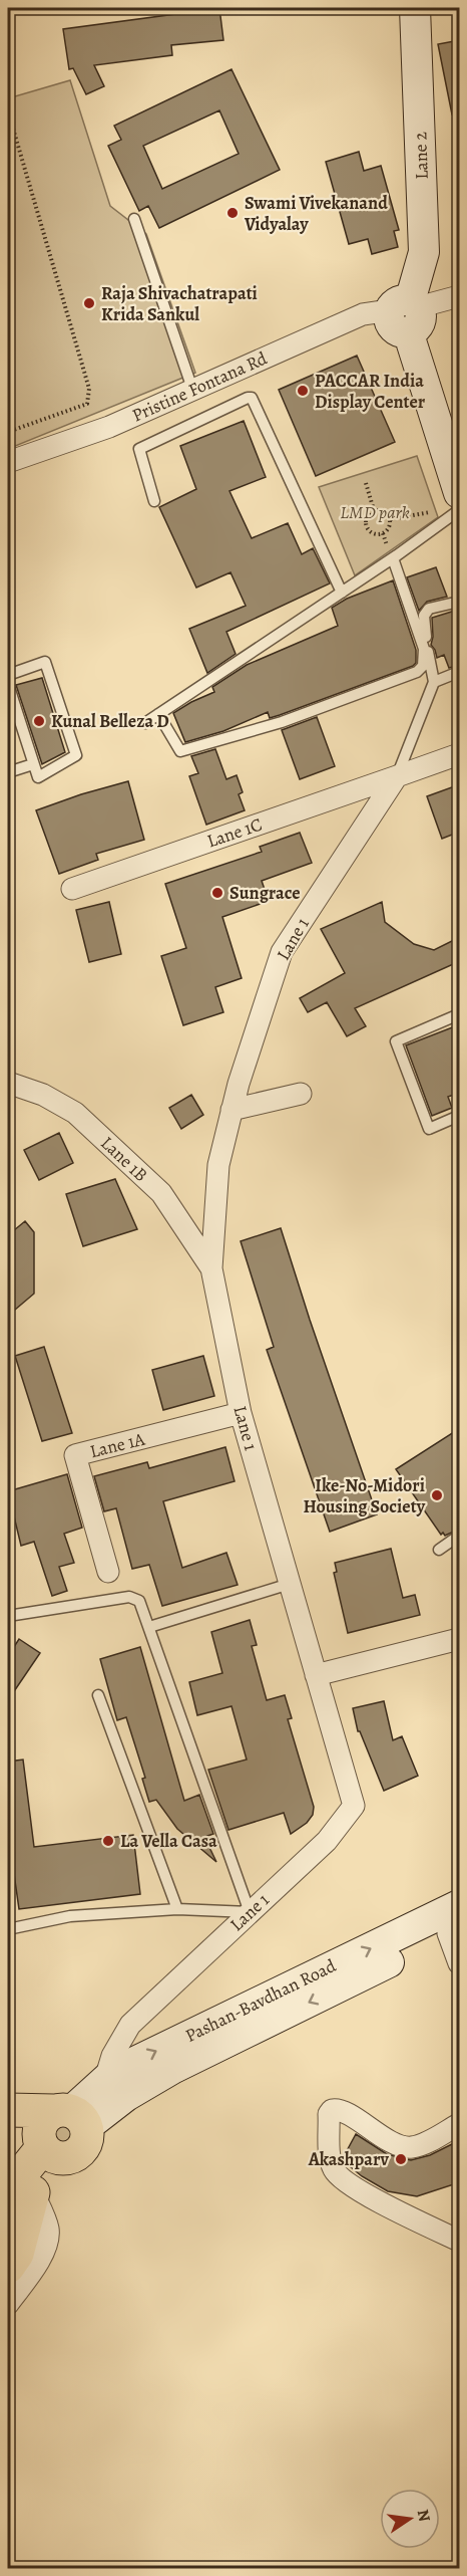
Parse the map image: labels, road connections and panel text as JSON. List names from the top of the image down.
{
  "streets": {
    "main road": ["Lane 2", "Pashan-Bavdhan Road"],
    "street": [
      "Pristine Fontana Rd",
      "Lane 1C",
      "Lane 1",
      "Lane 1B",
      "Lane 1A"
    ]
  },
  "crossings": [
    ["Lane 2", "Pristine Fontana Rd"],
    ["Lane 1C", "Lane 1"],
    ["Lane 1", "Lane 1B"],
    ["Lane 1", "Lane 1A"],
    ["Lane 1", "Pashan-Bavdhan Road"]
  ],
  "parks": ["LMD park"],
  "places": [
    "Swami Vivekanand Vidyalay",
    "Raja Shivachatrapati Krida Sankul",
    "PACCAR India Display Center",
    "Kunal Belleza D",
    "Sungrace",
    "Ike-No-Midori Housing Society",
    "La Vella Casa",
    "Akashparv"
  ],
  "north": "right"
}
